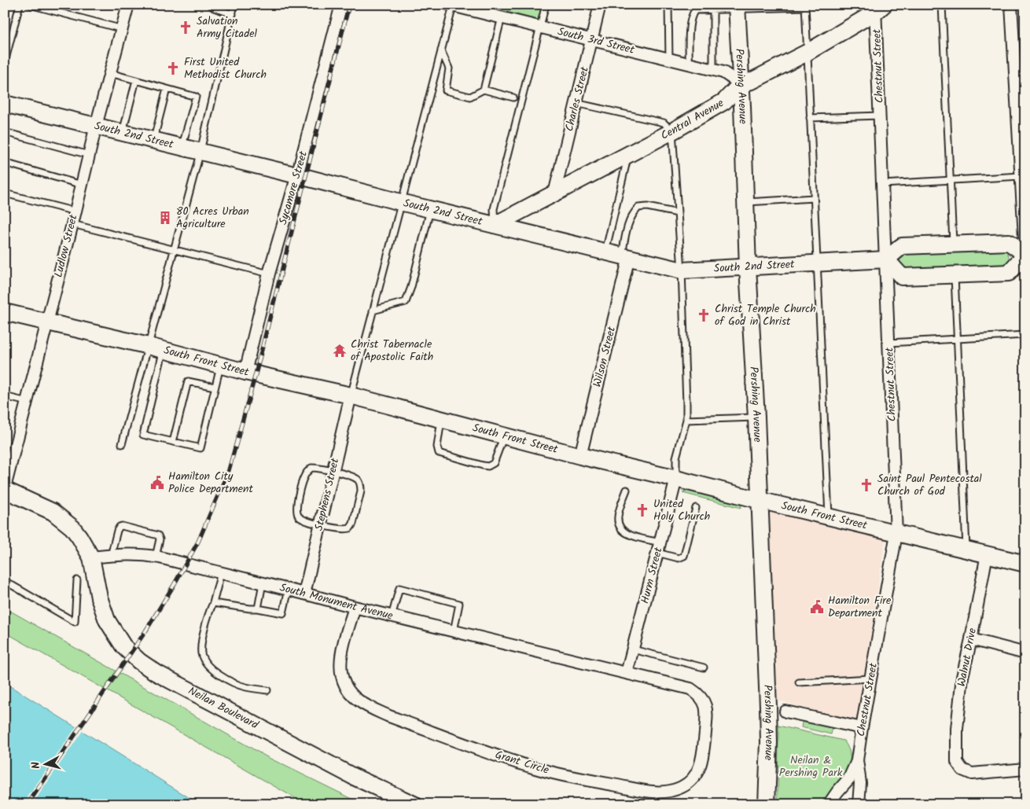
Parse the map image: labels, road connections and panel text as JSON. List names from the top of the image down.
{
  "streets": {
    "street": [
      "South 3rd Street",
      "Chestnut Street",
      "Pershing Avenue",
      "Charles Street",
      "Central Avenue",
      "South 2nd Street",
      "Sycamore Street",
      "Ludlow Street",
      "Wilson Street",
      "South Front Street",
      "Stephens Street",
      "Hurm Street",
      "South Monument Avenue",
      "Walnut Drive",
      "Neilan Boulevard",
      "Grant Circle"
    ]
  },
  "crossings": [
    ["South 3rd Street", "Pershing Avenue"],
    ["South 3rd Street", "Charles Street"],
    ["South 3rd Street", "Central Avenue"],
    ["Chestnut Street", "Central Avenue"],
    ["Chestnut Street", "South 2nd Street"],
    ["Chestnut Street", "South Front Street"],
    ["Pershing Avenue", "Central Avenue"],
    ["Pershing Avenue", "South 2nd Street"],
    ["Pershing Avenue", "South Front Street"],
    ["Charles Street", "Central Avenue"],
    ["Central Avenue", "South 2nd Street"],
    ["South 2nd Street", "Sycamore Street"],
    ["South 2nd Street", "Ludlow Street"],
    ["South 2nd Street", "Wilson Street"],
    ["Sycamore Street", "South Front Street"],
    ["Ludlow Street", "South Front Street"],
    ["Wilson Street", "South Front Street"],
    ["South Front Street", "Stephens Street"],
    ["South Front Street", "Hurm Street"],
    ["South Front Street", "Walnut Drive"],
    ["Stephens Street", "South Monument Avenue"],
    ["Hurm Street", "South Monument Avenue"],
    ["South Monument Avenue", "Neilan Boulevard"],
    ["South Monument Avenue", "Grant Circle"]
  ],
  "parks": ["Neilan & Pershing Park"],
  "places": {
    "church": [
      "Salvation Army Citadel",
      "First United Methodist Church",
      "Christ Temple Church of God in Christ",
      "Saint Paul Pentecostal Church of God",
      "United Holy Church"
    ],
    "building": ["80 Acres Urban Agriculture"],
    "temple": ["Christ Tabernacle of Apostolic Faith"],
    "public building": ["Hamilton City Police Department", "Hamilton Fire Department"]
  },
  "north": "left"
}
